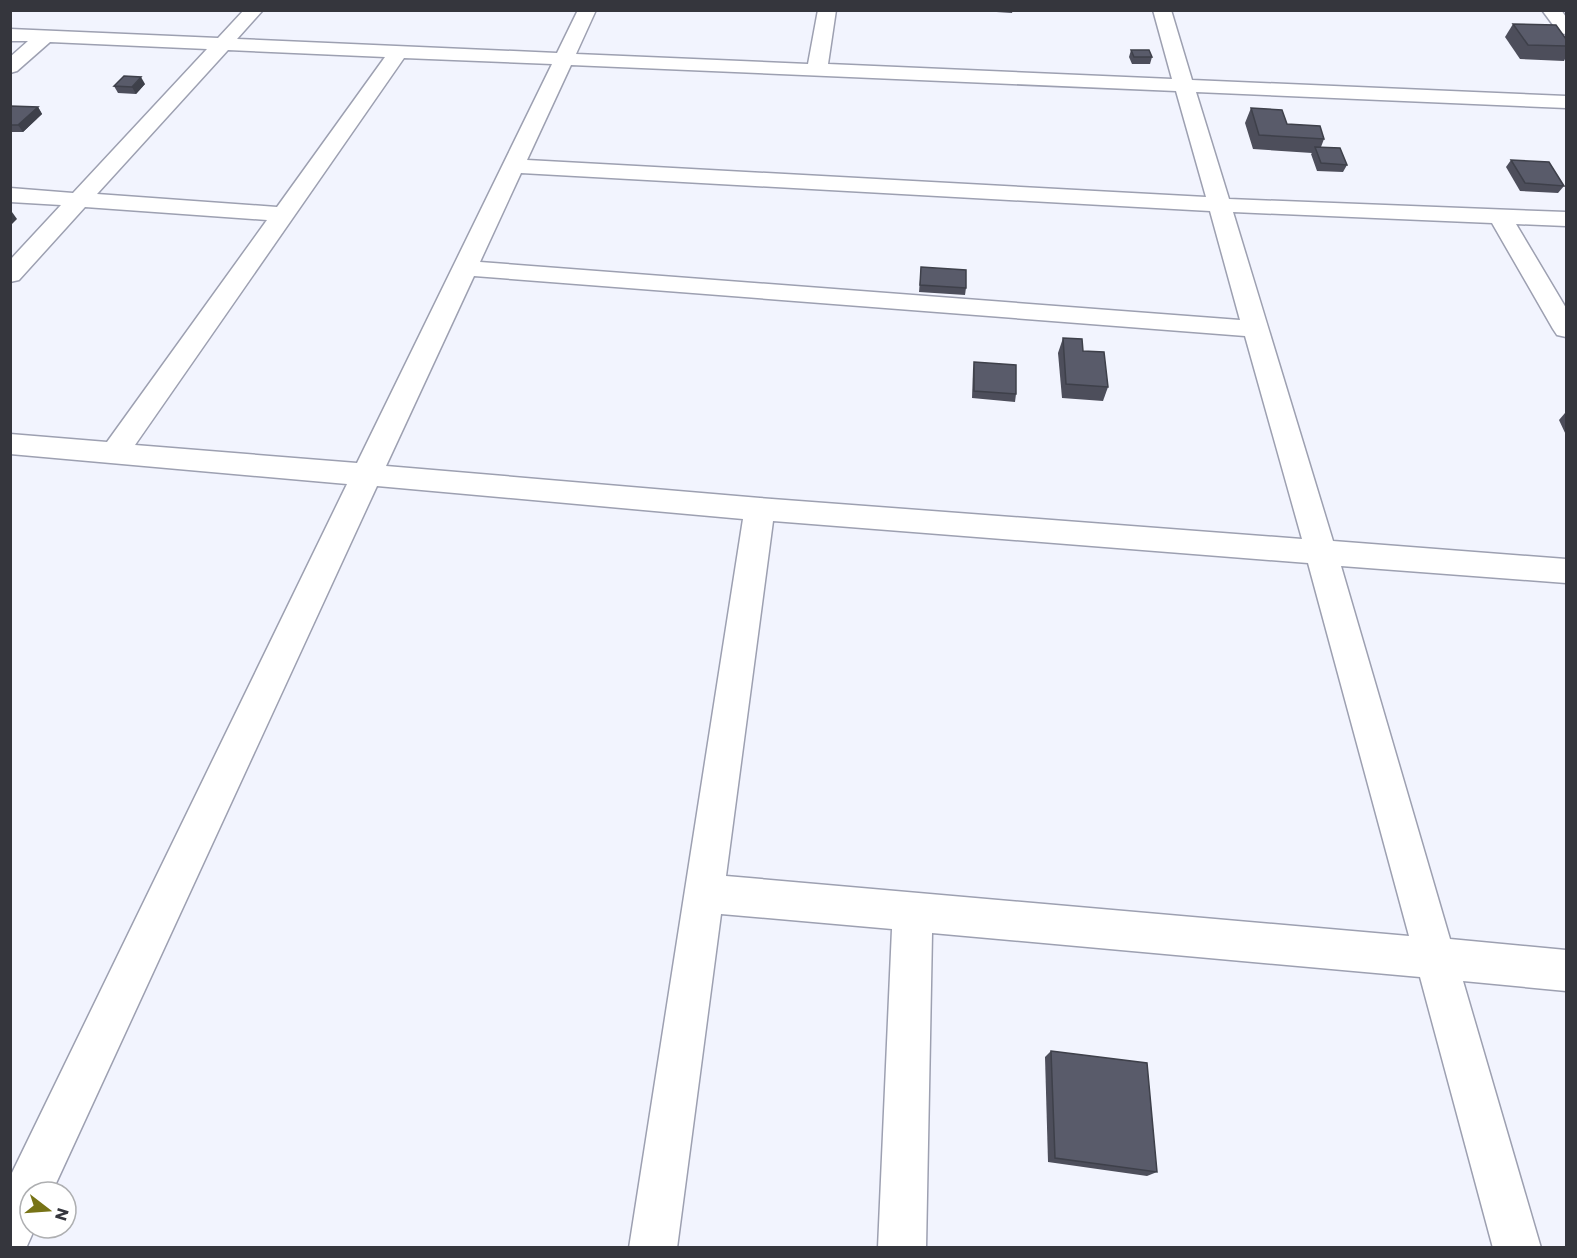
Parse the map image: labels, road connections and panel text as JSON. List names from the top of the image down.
{
  "north": "right"
}
